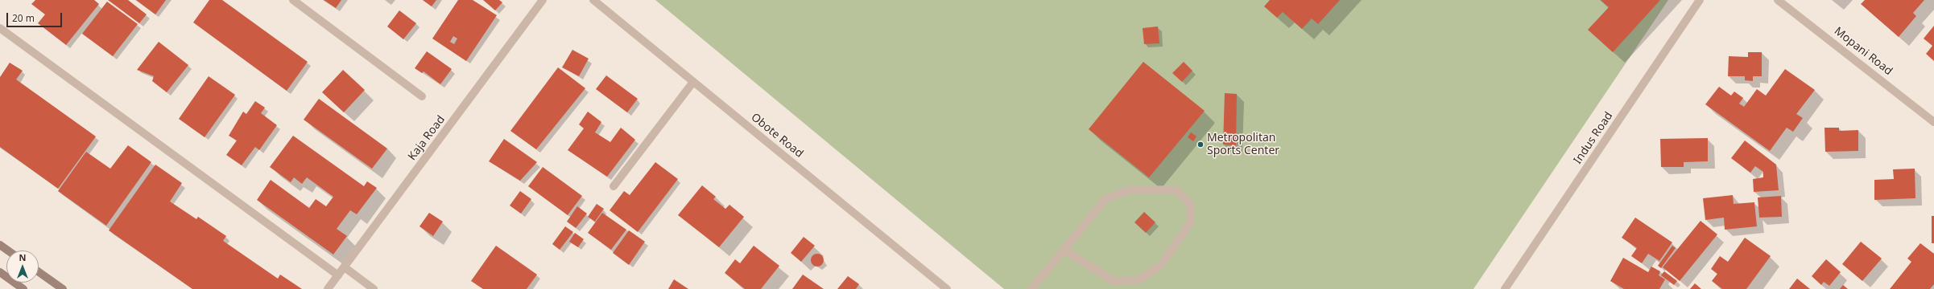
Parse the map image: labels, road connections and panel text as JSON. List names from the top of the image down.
{
  "streets": {
    "street": [
      "Mopani Road",
      "Obote Road",
      "Kaja Road",
      "Indus Road"
    ]
  },
  "places": ["Metropolitan Sports Center"],
  "scale_bar": "20 m",
  "north": "top"
}
